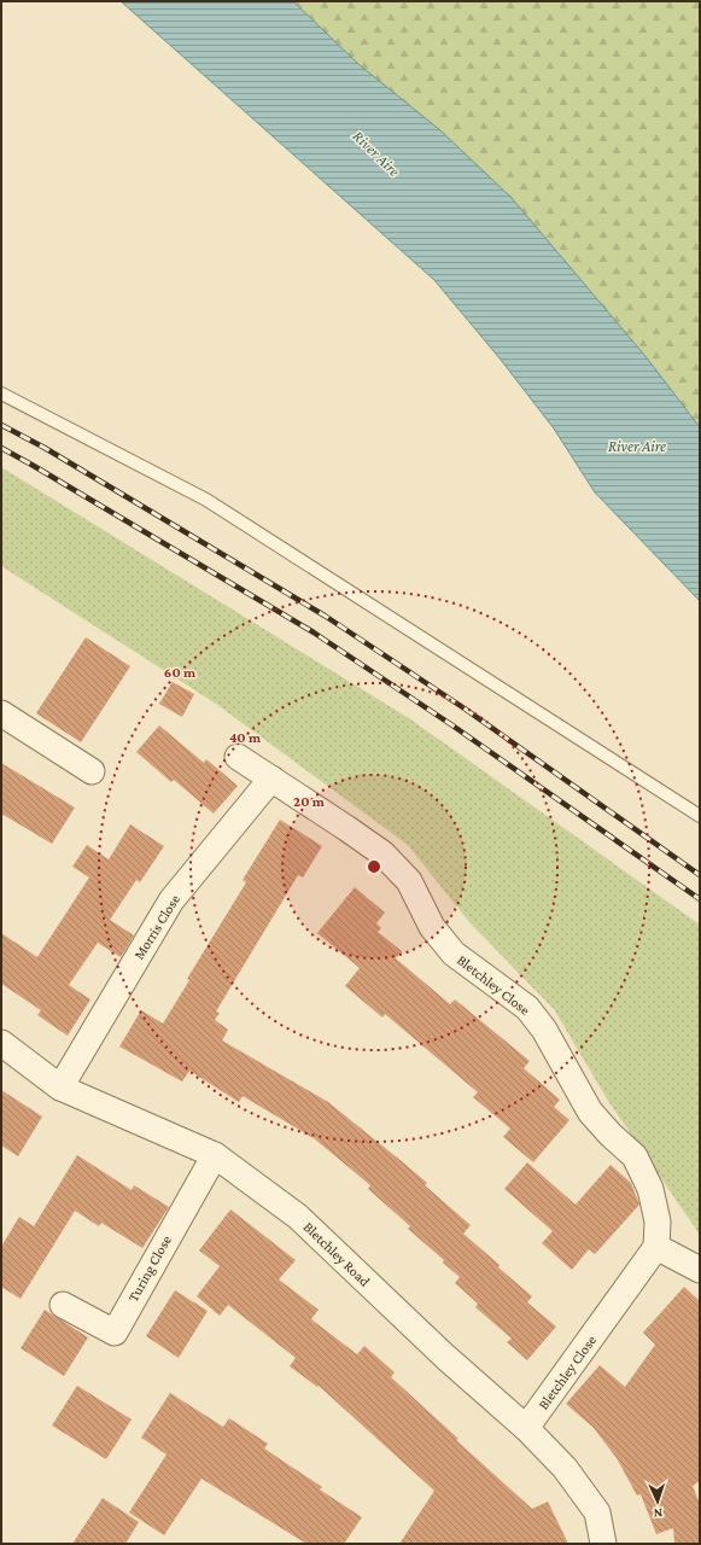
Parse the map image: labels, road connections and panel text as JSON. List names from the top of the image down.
{
  "streets": {
    "street": [
      "Morris Close",
      "Bletchley Close",
      "Bletchley Road",
      "Turing Close"
    ]
  },
  "crossings": [
    ["Morris Close", "Bletchley Close"],
    ["Morris Close", "Bletchley Road"],
    ["Bletchley Close", "Bletchley Road"],
    ["Bletchley Road", "Turing Close"]
  ],
  "water": ["River Aire"],
  "north": "bottom",
  "rings": ["60 m", "40 m", "20 m"]
}
